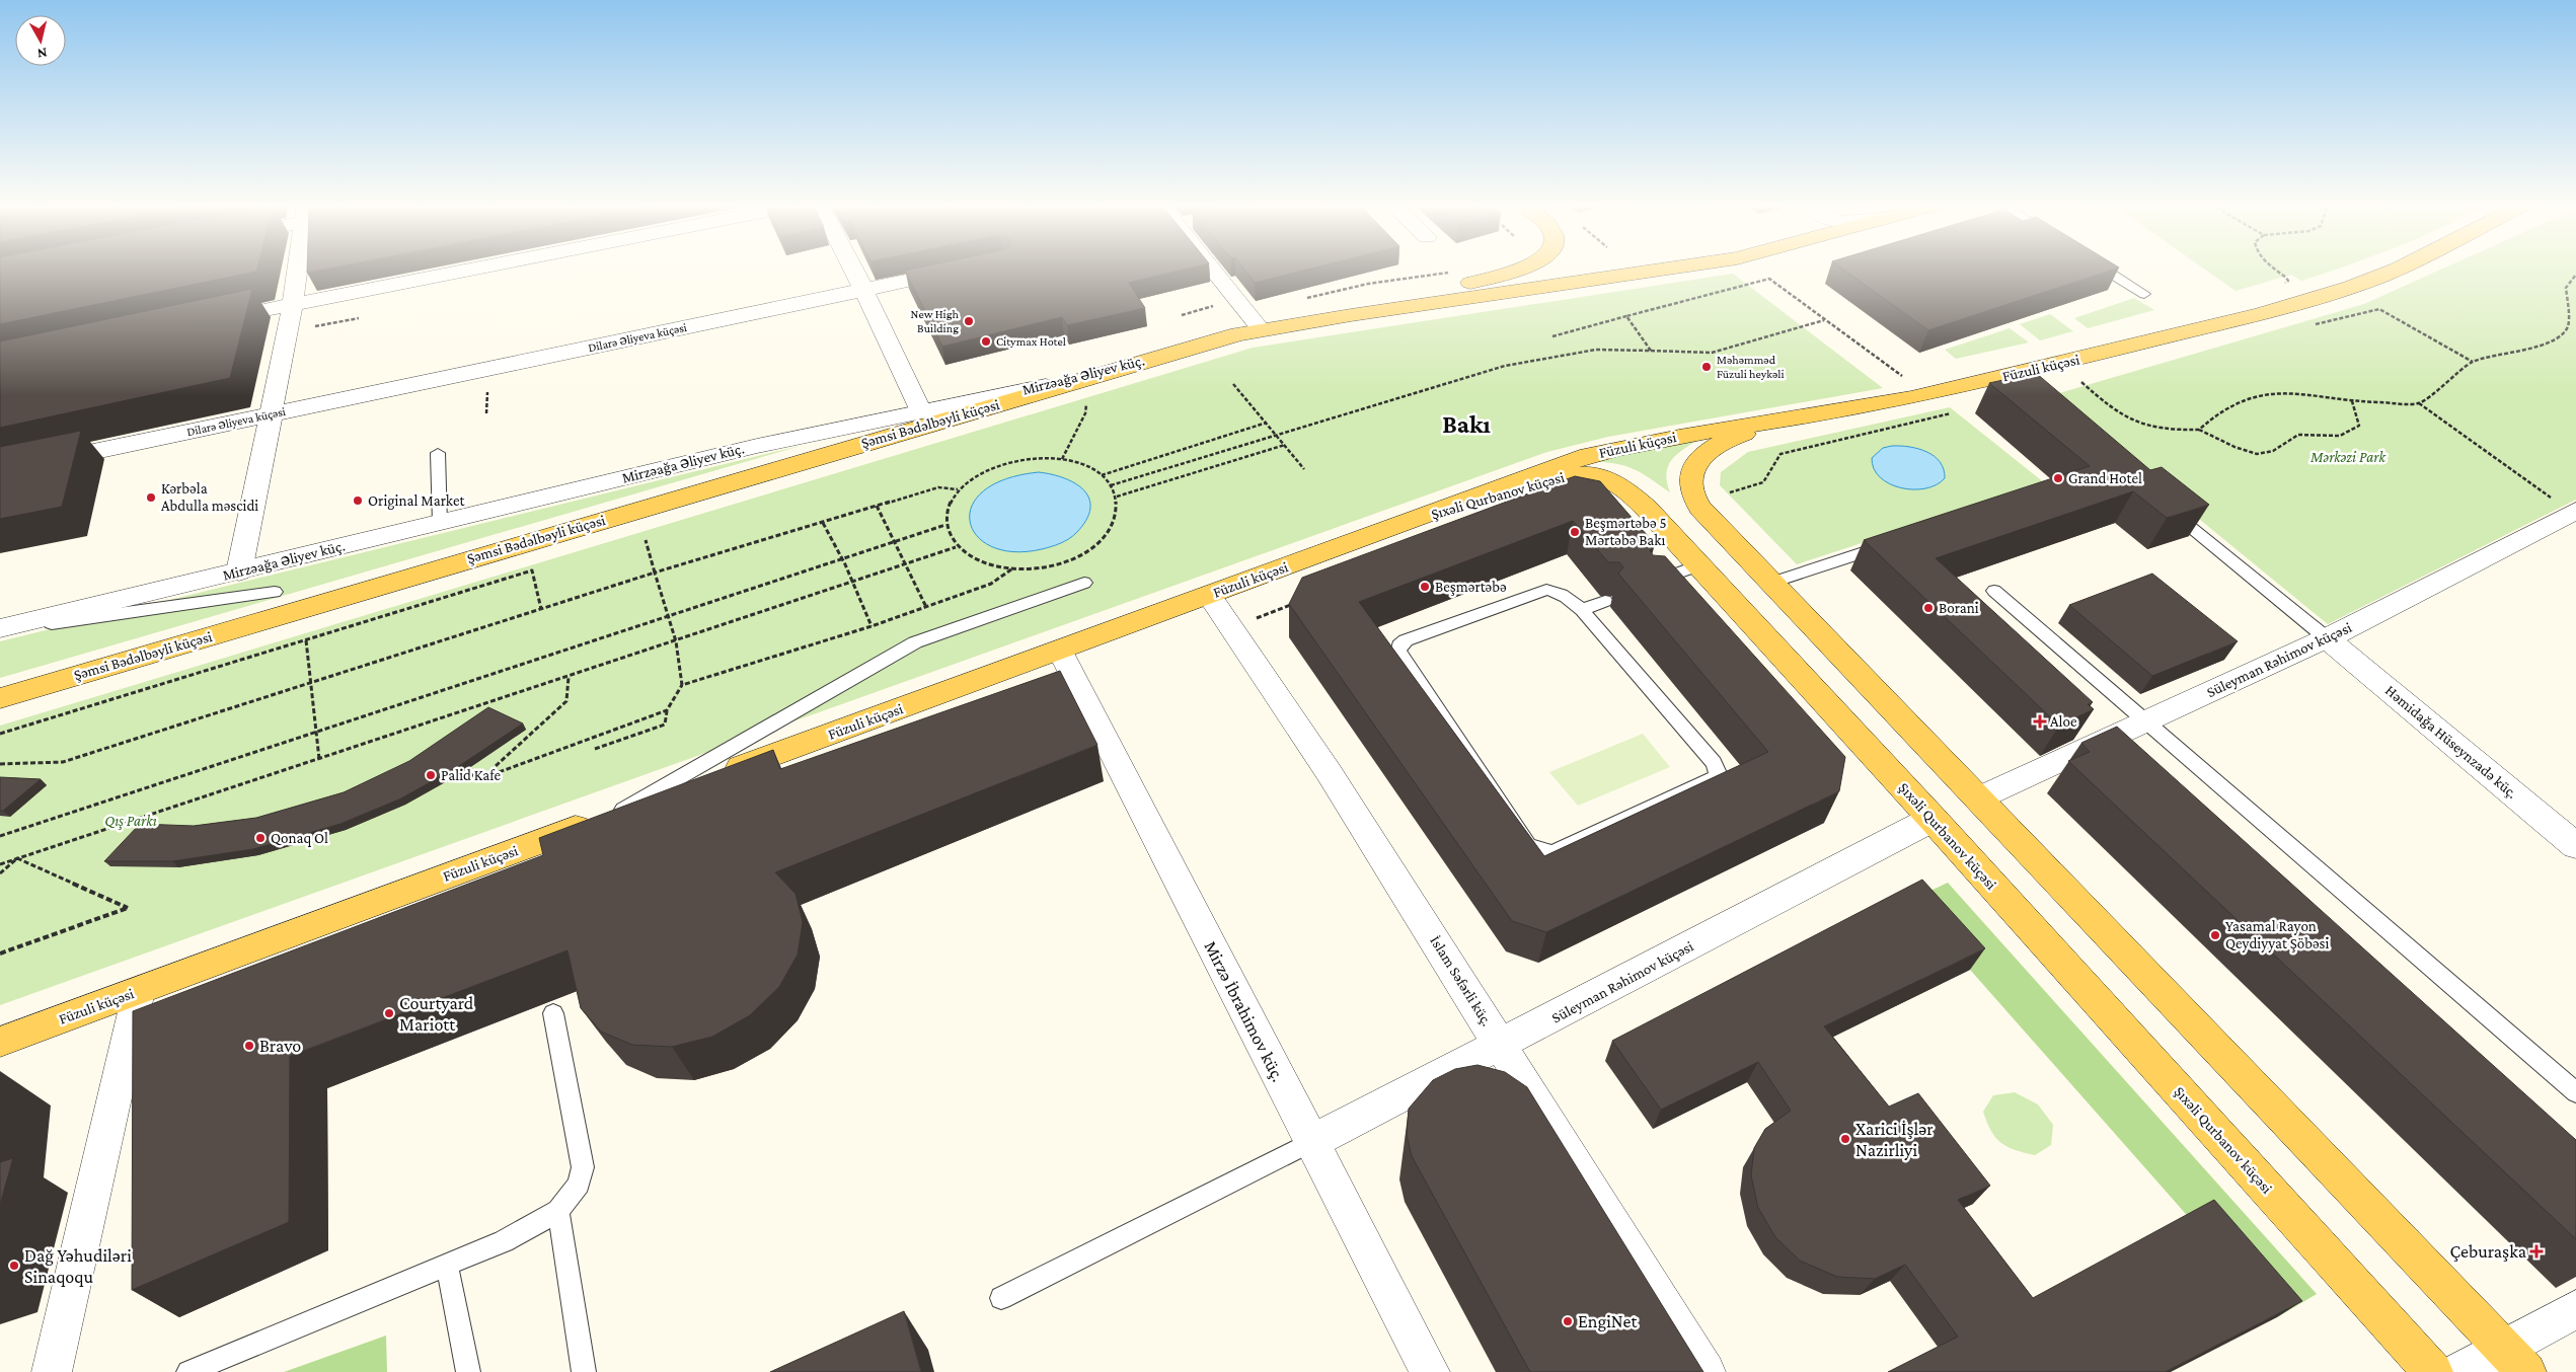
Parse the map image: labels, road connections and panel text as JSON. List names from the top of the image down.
{
  "streets": {
    "main road": [
      "Füzuli küçəsi",
      "Mirzəağa Əliyev küç.",
      "Şəmsi Bədəlbəyli küçəsi",
      "Şıxəli Qurbanov küçəsi"
    ],
    "street": [
      "Dilarə Əliyeva küçəsi",
      "Süleyman Rəhimov küçəsi",
      "Həmidağa Hüseynzadə küç.",
      "İslam Səfərli küç.",
      "Mirzə İbrahimov küç."
    ]
  },
  "crossings": [
    ["Füzuli küçəsi", "Şıxəli Qurbanov küçəsi"],
    ["Füzuli küçəsi", "İslam Səfərli küç."],
    ["Füzuli küçəsi", "Mirzə İbrahimov küç."],
    ["Mirzəağa Əliyev küç.", "Şəmsi Bədəlbəyli küçəsi"],
    ["Şıxəli Qurbanov küçəsi", "Süleyman Rəhimov küçəsi"],
    ["Süleyman Rəhimov küçəsi", "Həmidağa Hüseynzadə küç."],
    ["Süleyman Rəhimov küçəsi", "İslam Səfərli küç."],
    ["Süleyman Rəhimov küçəsi", "Mirzə İbrahimov küç."]
  ],
  "districts": ["Bakı"],
  "parks": ["Mərkəzi Park", "Qış Parkı"],
  "places": {
    "other": [
      "New High Building",
      "Citymax Hotel",
      "Məhəmməd Füzuli heykəli",
      "Grand Hotel",
      "Kərbəla Abdulla məscidi",
      "Original Market",
      "Beşmərtəbə 5 Mərtəbə Bakı",
      "Beşmərtəbə",
      "Borani",
      "Palid Kafe",
      "Qonaq Ol",
      "Yasamal Rayon Qeydiyyat Şöbəsi",
      "Courtyard Mariott",
      "Bravo",
      "Xarici İşlər Nazirliyi",
      "Dağ Yəhudiləri Sinaqoqu",
      "EngiNet"
    ],
    "health": ["Aloe", "Çeburaşka"]
  },
  "north": "bottom"
}
